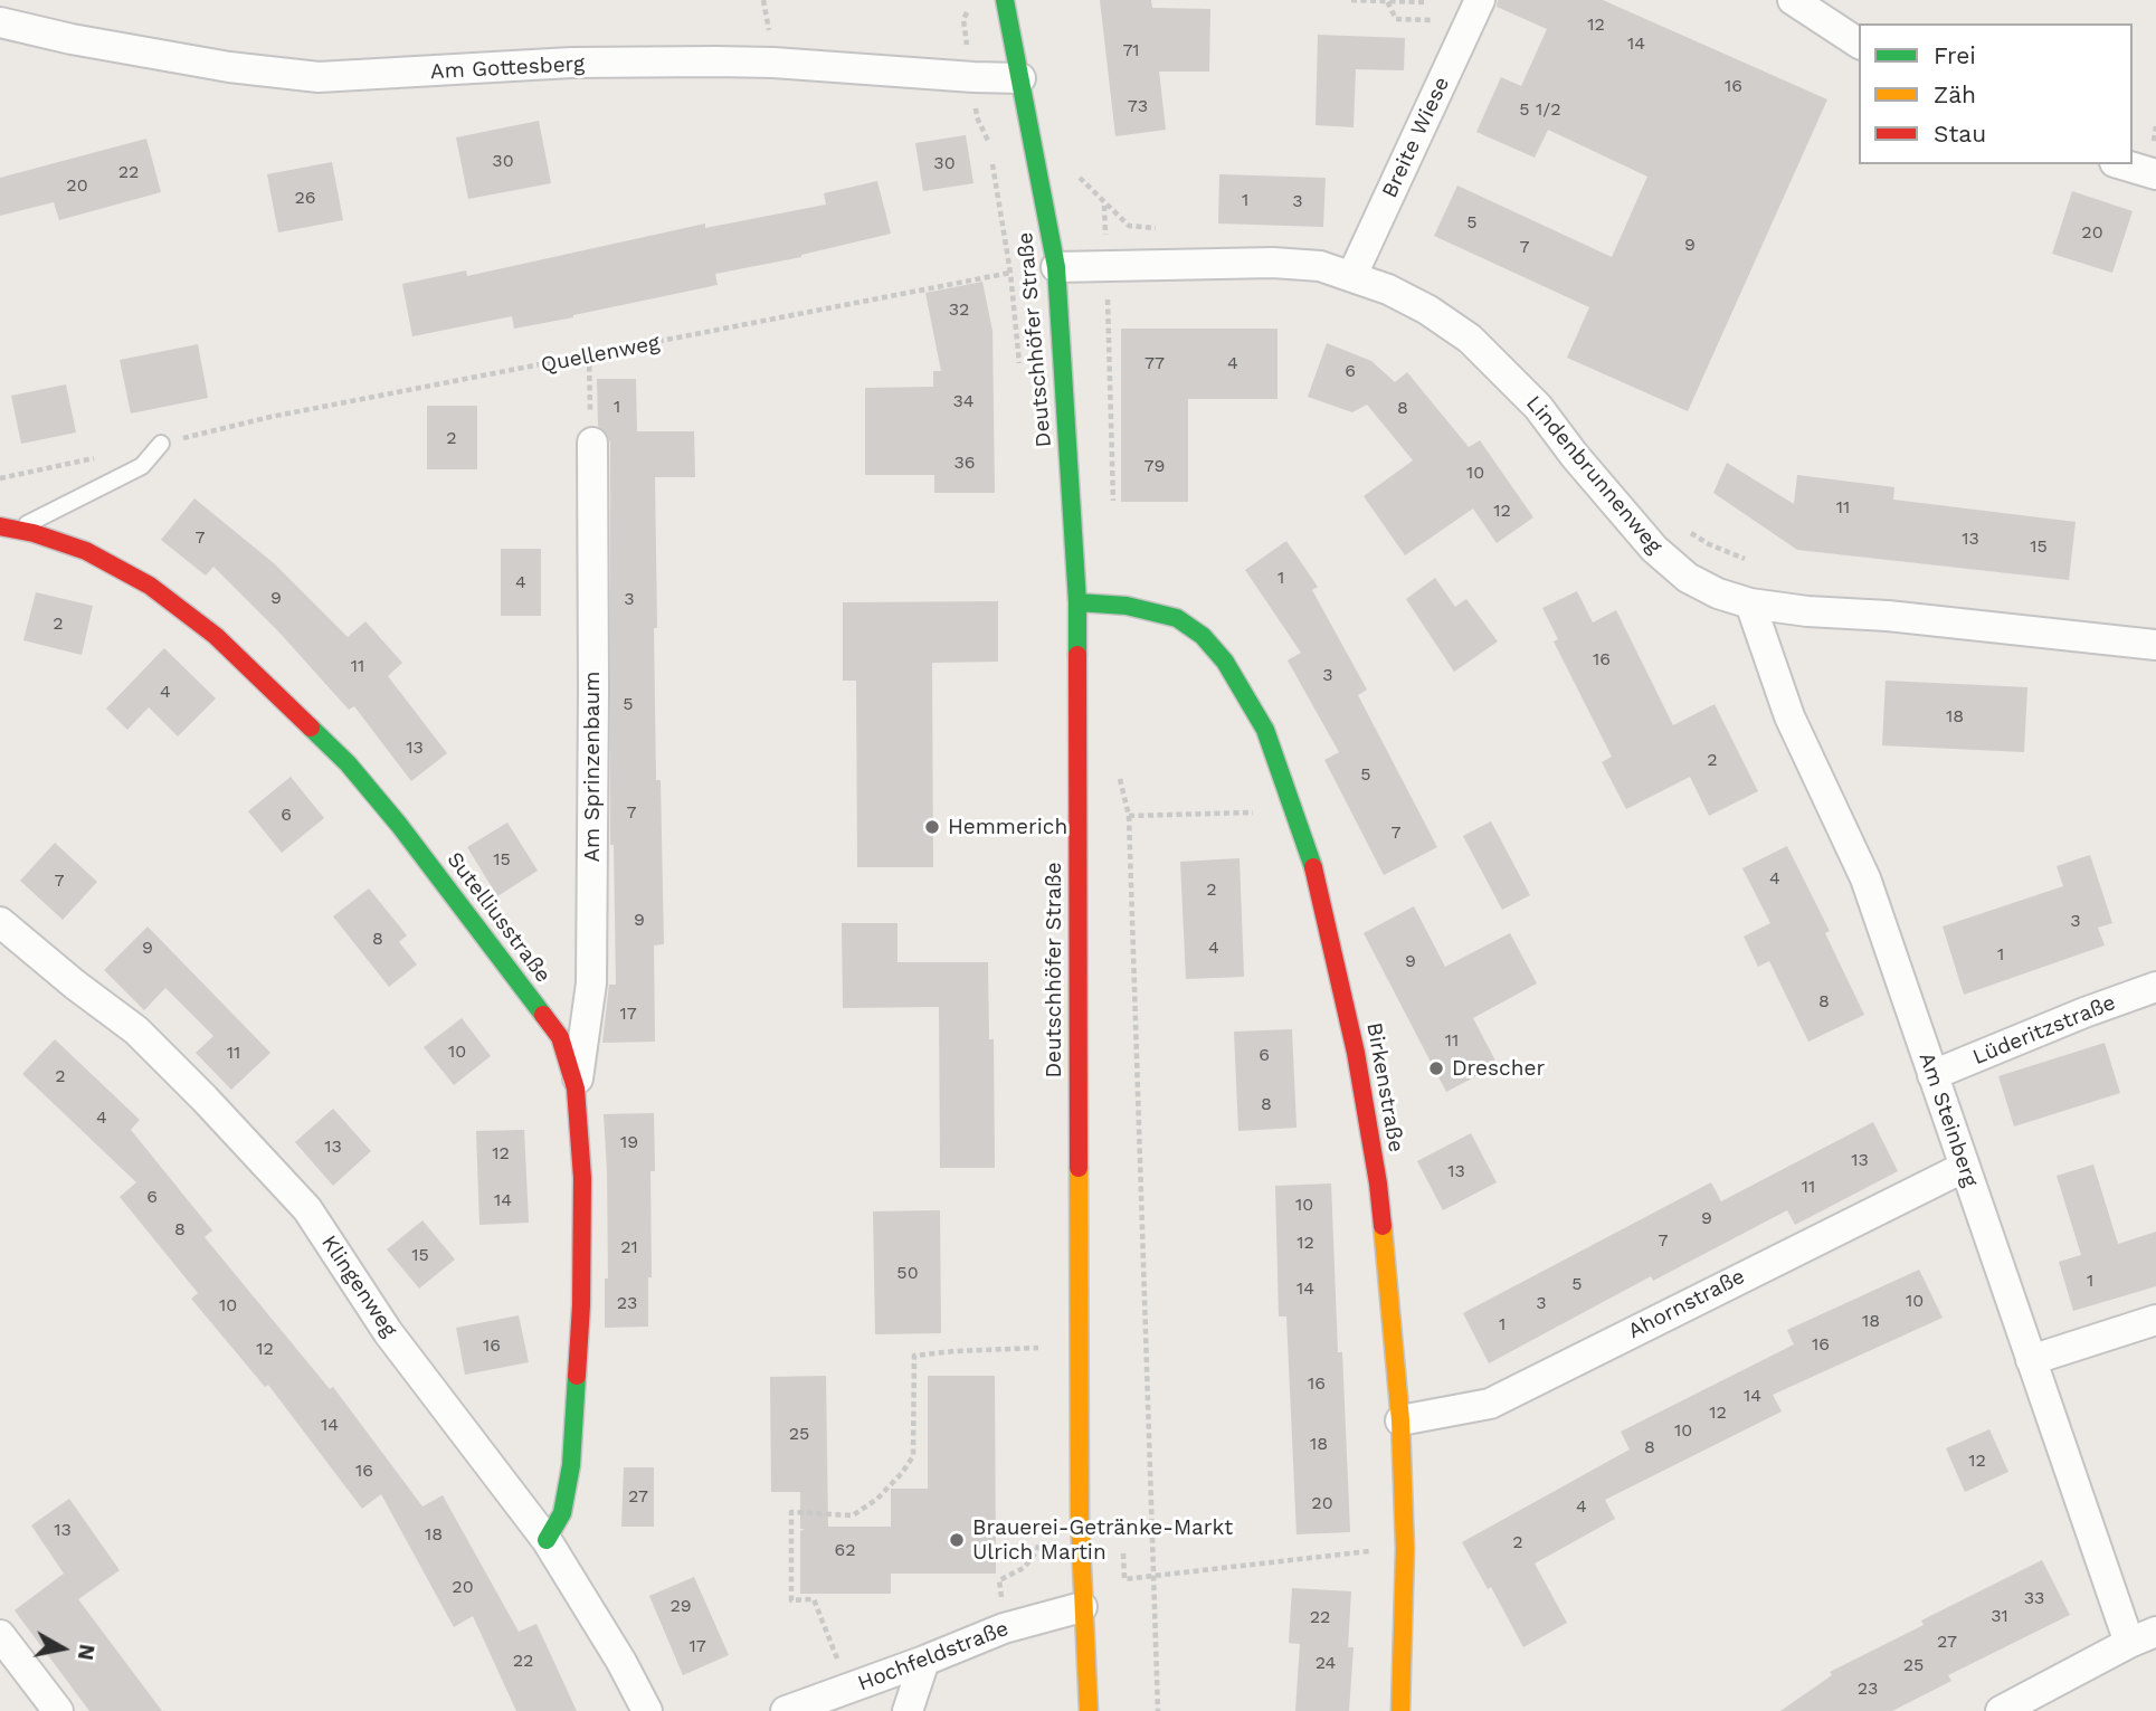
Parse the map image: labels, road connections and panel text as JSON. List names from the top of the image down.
{
  "streets": {
    "street": [
      "Am Gottesberg",
      "Breite Wiese",
      "Deutschhöfer Straße",
      "Lindenbrunnenweg",
      "Am Sprinzenbaum",
      "Sutelliusstraße",
      "Lüderitzstraße",
      "Birkenstraße",
      "Am Steinberg",
      "Klingenweg",
      "Ahornstraße",
      "Hochfeldstraße"
    ],
    "path": ["Quellenweg"]
  },
  "crossings": [
    ["Am Gottesberg", "Deutschhöfer Straße"],
    ["Breite Wiese", "Lindenbrunnenweg"],
    ["Deutschhöfer Straße", "Lindenbrunnenweg"],
    ["Deutschhöfer Straße", "Birkenstraße"],
    ["Deutschhöfer Straße", "Hochfeldstraße"],
    ["Lindenbrunnenweg", "Am Steinberg"],
    ["Am Sprinzenbaum", "Sutelliusstraße"],
    ["Sutelliusstraße", "Klingenweg"],
    ["Lüderitzstraße", "Am Steinberg"],
    ["Birkenstraße", "Ahornstraße"],
    ["Am Steinberg", "Ahornstraße"]
  ],
  "places": ["Hemmerich", "Drescher", "Brauerei-Getränke-Markt Ulrich Martin"],
  "house_numbers": [
    "12",
    "14",
    "71",
    "16",
    "73",
    "5 1/2",
    "30",
    "30",
    "22",
    "20",
    "26",
    "1",
    "3",
    "5",
    "20",
    "9",
    "7",
    "32",
    "77",
    "4",
    "6",
    "34",
    "1",
    "8",
    "2",
    "36",
    "79",
    "10",
    "11",
    "12",
    "7",
    "13",
    "15",
    "1",
    "4",
    "9",
    "3",
    "2",
    "16",
    "11",
    "3",
    "4",
    "5",
    "18",
    "13",
    "2",
    "5",
    "7",
    "6",
    "7",
    "15",
    "4",
    "7",
    "2",
    "9",
    "3",
    "8",
    "9",
    "4",
    "1",
    "9",
    "8",
    "17",
    "11",
    "10",
    "11",
    "6",
    "2",
    "8",
    "4",
    "19",
    "13",
    "12",
    "13",
    "13",
    "11",
    "6",
    "14",
    "10",
    "9",
    "8",
    "7",
    "12",
    "21",
    "15",
    "50",
    "1",
    "5",
    "14",
    "10",
    "23",
    "3",
    "10",
    "18",
    "1",
    "16",
    "16",
    "12",
    "16",
    "14",
    "12",
    "14",
    "10",
    "25",
    "18",
    "8",
    "12",
    "16",
    "27",
    "20",
    "4",
    "13",
    "18",
    "2",
    "62",
    "20",
    "33",
    "29",
    "31",
    "22",
    "27",
    "17",
    "22",
    "24",
    "25",
    "23"
  ],
  "legend": ["Frei", "Zäh", "Stau"],
  "north": "right"
}
